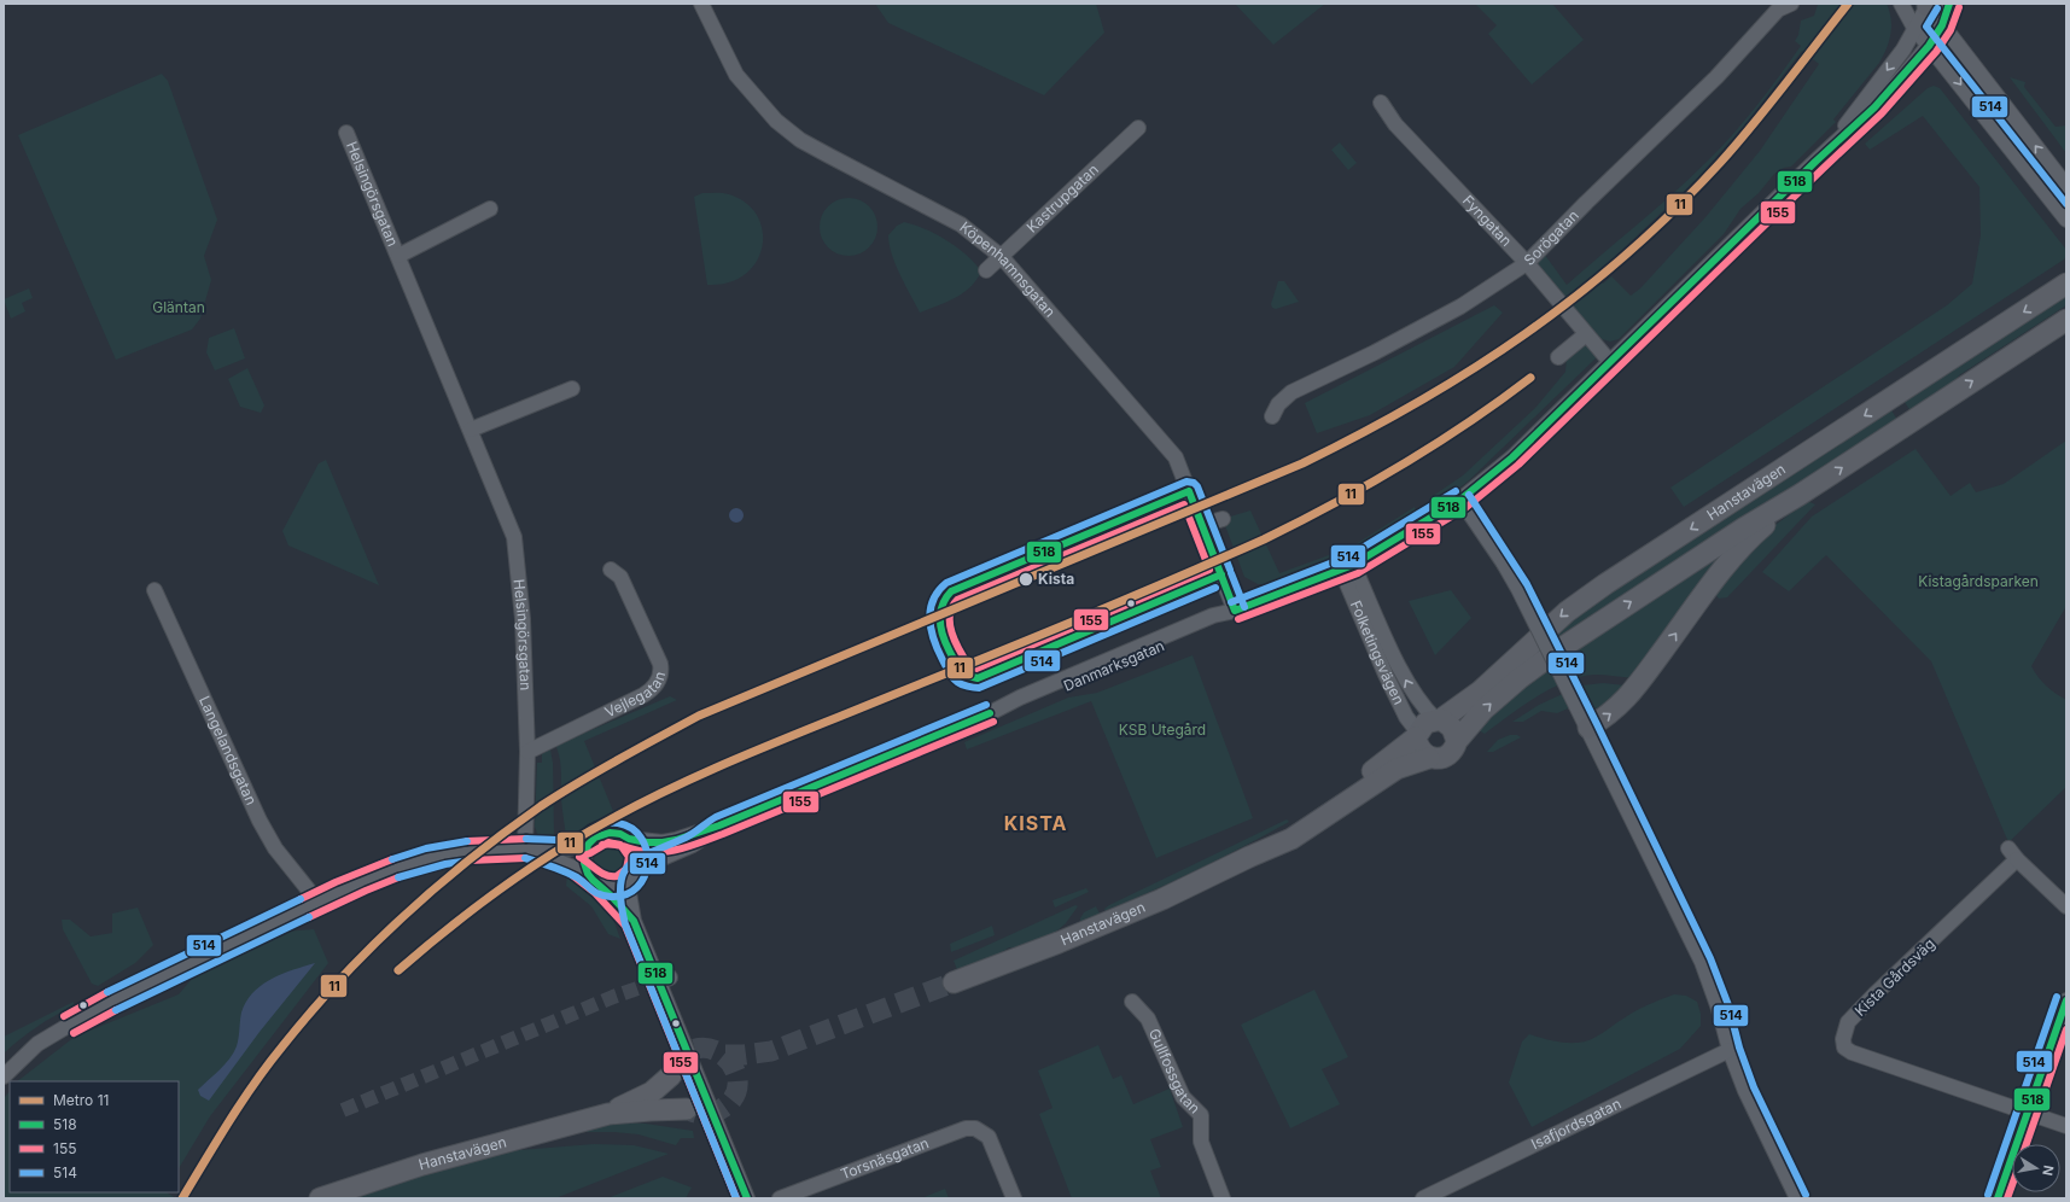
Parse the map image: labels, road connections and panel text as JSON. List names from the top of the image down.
{
  "streets": {
    "main road": ["Hanstavägen"],
    "street": [
      "Helsingörsgatan",
      "Kastrupgatan",
      "Fyngatan",
      "Sorögatan",
      "Köpenhamnsgatan",
      "Folketingsvägen",
      "Danmarksgatan",
      "Vejlegatan",
      "Langelandsgatan",
      "Kista Gårdsväg",
      "Gullfossgatan",
      "Isafjordsgatan",
      "Torsnäsgatan"
    ]
  },
  "crossings": [
    ["Helsingörsgatan", "Vejlegatan"],
    ["Kastrupgatan", "Köpenhamnsgatan"],
    ["Fyngatan", "Sorögatan"],
    ["Fyngatan", "Danmarksgatan"],
    ["Köpenhamnsgatan", "Danmarksgatan"],
    ["Hanstavägen", "Folketingsvägen"],
    ["Folketingsvägen", "Danmarksgatan"]
  ],
  "districts": ["KISTA"],
  "parks": ["Gläntan", "Kistagårdsparken", "KSB Utegård"],
  "places": ["Kista"],
  "lines": [
    "metro line 11",
    "transit line 518",
    "transit line 155",
    "transit line 514"
  ],
  "legend": [
    "Metro 11",
    "518",
    "155",
    "514"
  ],
  "north": "right"
}
